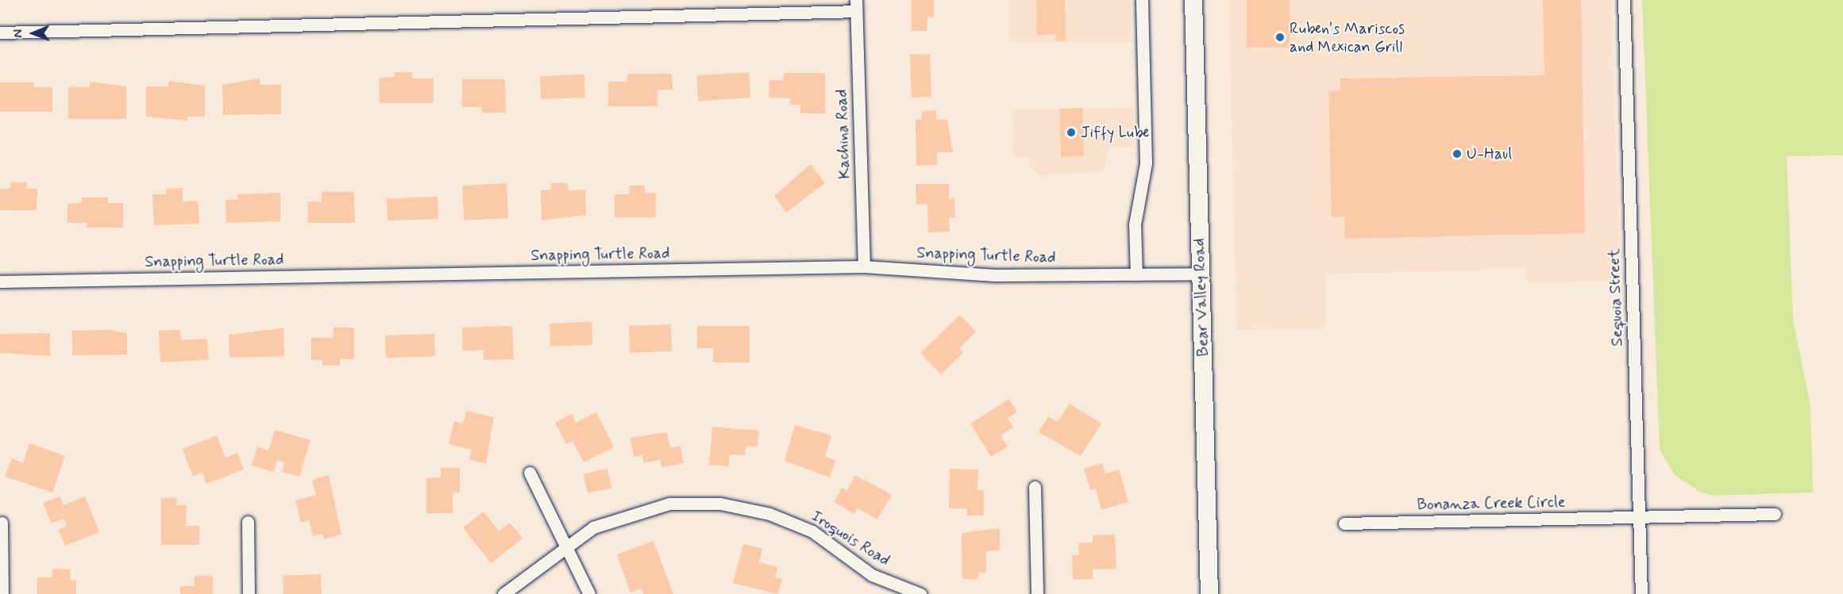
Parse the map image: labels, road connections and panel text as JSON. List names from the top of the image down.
{
  "streets": {
    "main road": ["Bear Valley Road"],
    "street": [
      "Kachina Road",
      "Snapping Turtle Road",
      "Sequoia Street",
      "Bonanza Creek Circle",
      "Iroquois Road"
    ]
  },
  "crossings": [
    ["Kachina Road", "Snapping Turtle Road"],
    ["Snapping Turtle Road", "Bear Valley Road"],
    ["Sequoia Street", "Bonanza Creek Circle"]
  ],
  "places": ["Ruben's Mariscos and Mexican Grill", "Jiffy Lube", "U-Haul"],
  "north": "left"
}
